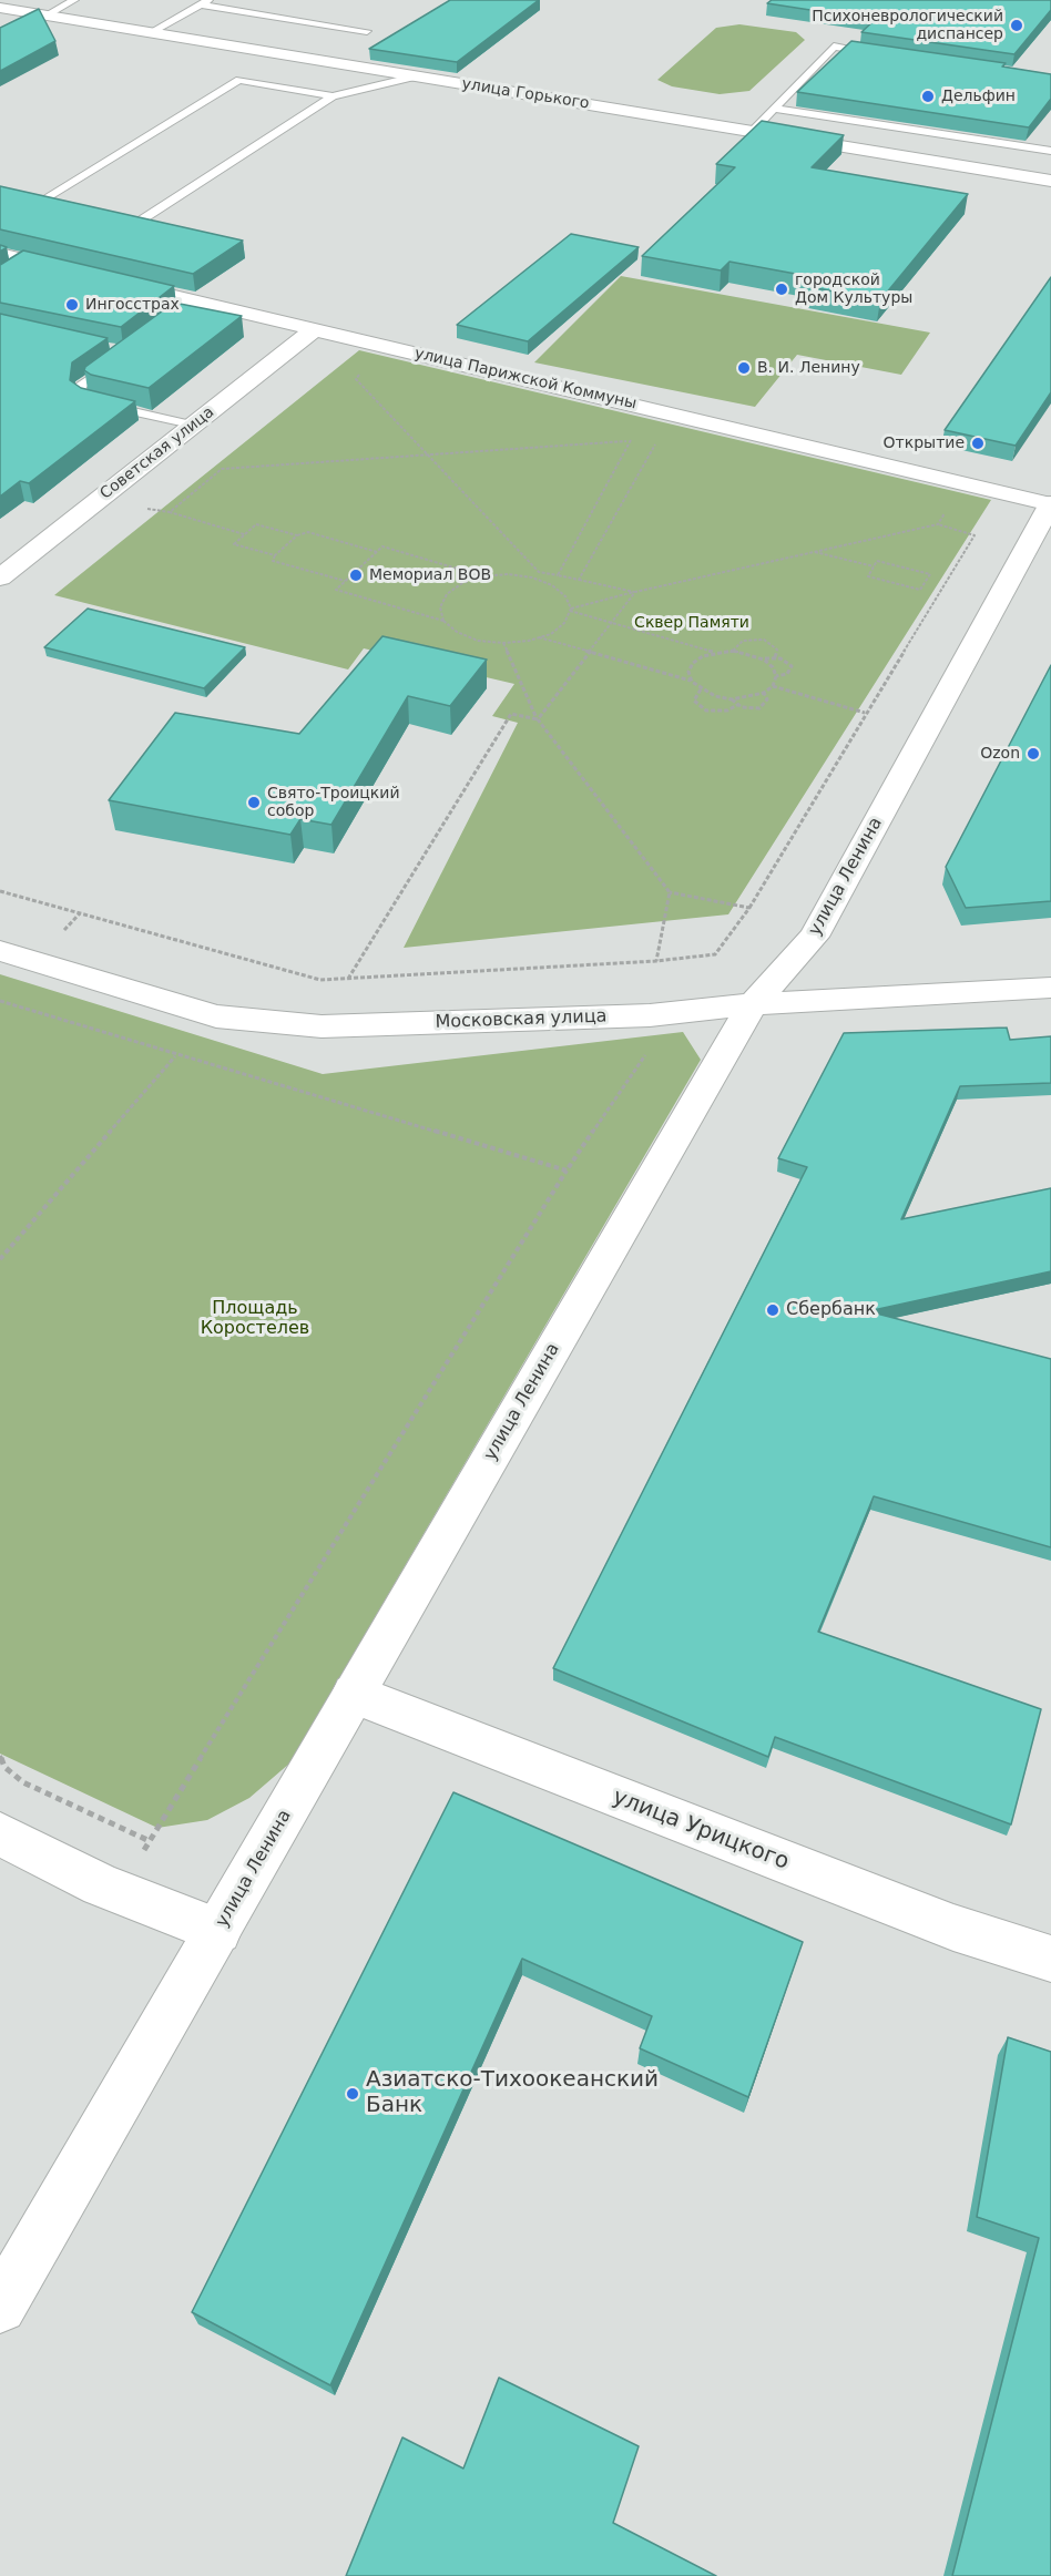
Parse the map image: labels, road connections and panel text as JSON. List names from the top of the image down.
{
  "streets": {
    "street": [
      "улица Горького",
      "улица Парижской Коммуны",
      "Советская улица",
      "улица Ленина",
      "Московская улица",
      "улица Урицкого"
    ]
  },
  "crossings": [
    ["улица Парижской Коммуны", "Советская улица"],
    ["улица Парижской Коммуны", "улица Ленина"],
    ["улица Ленина", "Московская улица"],
    ["улица Ленина", "улица Урицкого"]
  ],
  "parks": ["Сквер Памяти", "Площадь Коростелев"],
  "places": [
    "Психоневрологический диспансер",
    "Дельфин",
    "городской Дом Культуры",
    "Ингосстрах",
    "В. И. Ленину",
    "Открытие",
    "Мемориал ВОВ",
    "Ozon",
    "Свято-Троицкий собор",
    "Сбербанк",
    "Азиатско-Тихоокеанский Банк"
  ]
}
